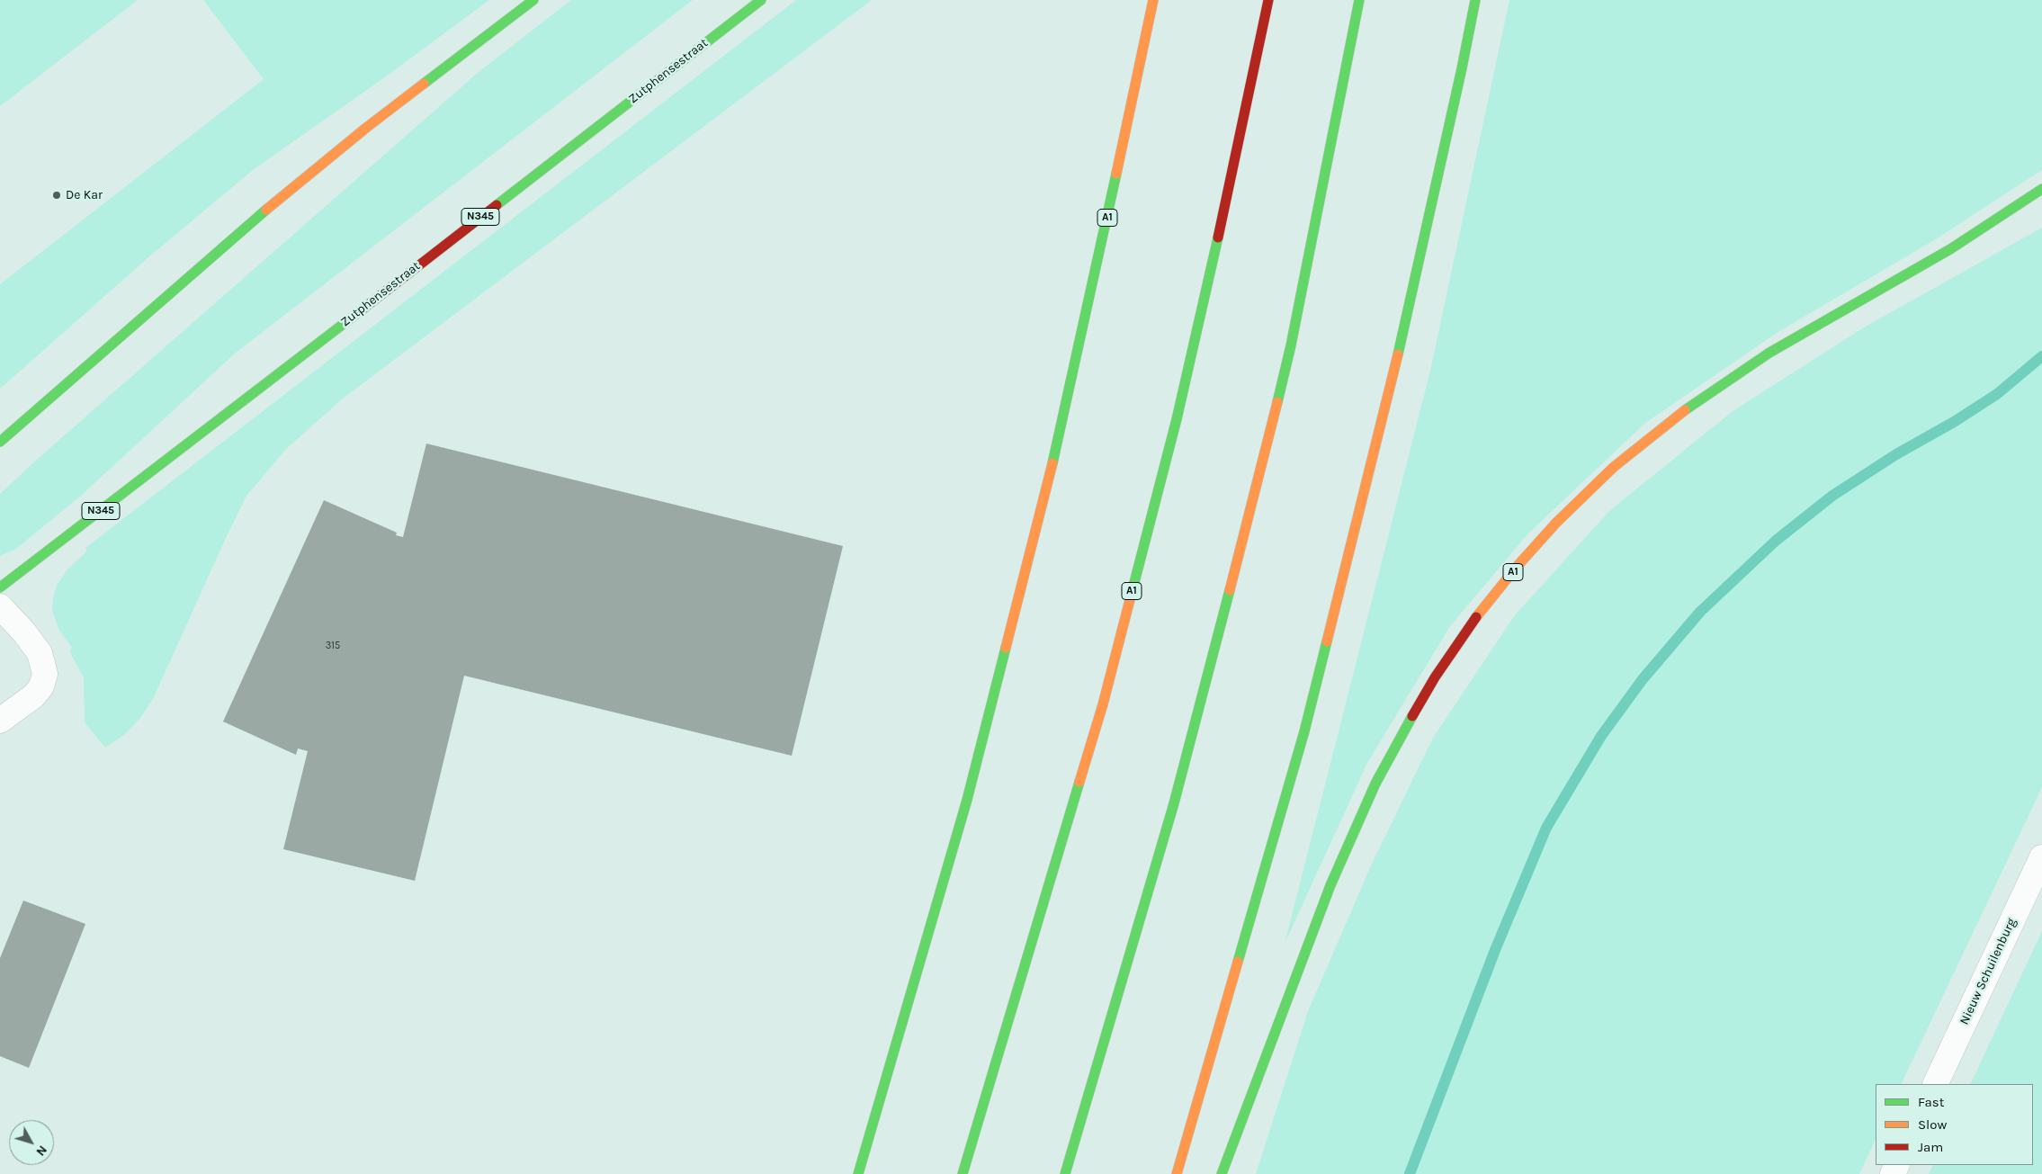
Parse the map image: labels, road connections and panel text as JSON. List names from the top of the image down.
{
  "streets": {
    "main road": ["Zutphensestraat", "N345", "A1"],
    "street": ["Nieuw Schuilenburg"]
  },
  "places": ["De Kar"],
  "house_numbers": ["315"],
  "legend": ["Fast", "Slow", "Jam"],
  "north": "bottom right"
}
